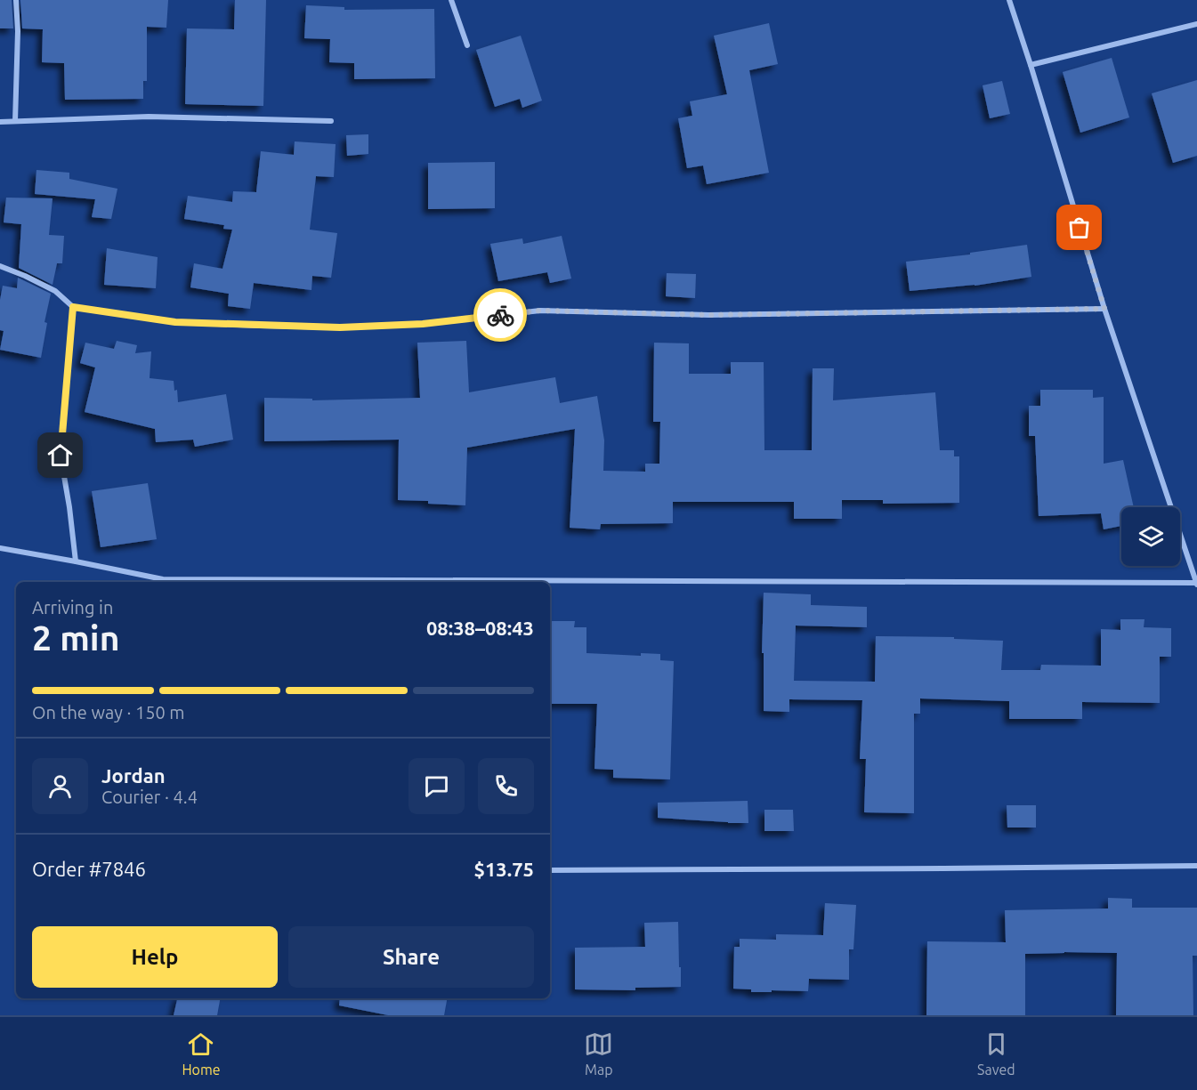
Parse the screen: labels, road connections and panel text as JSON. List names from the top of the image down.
{
  "page": {
    "heading": ["2 min", "Arriving in", "08:38–08:43"],
    "panel": [
      "Jordan",
      "Courier · 4.4",
      "Order #7846",
      "$13.75"
    ],
    "bar": "On the way · 150 m",
    "buttons": ["Help", "Share"],
    "tabs": ["Home", "Map", "Saved"]
  }
}
